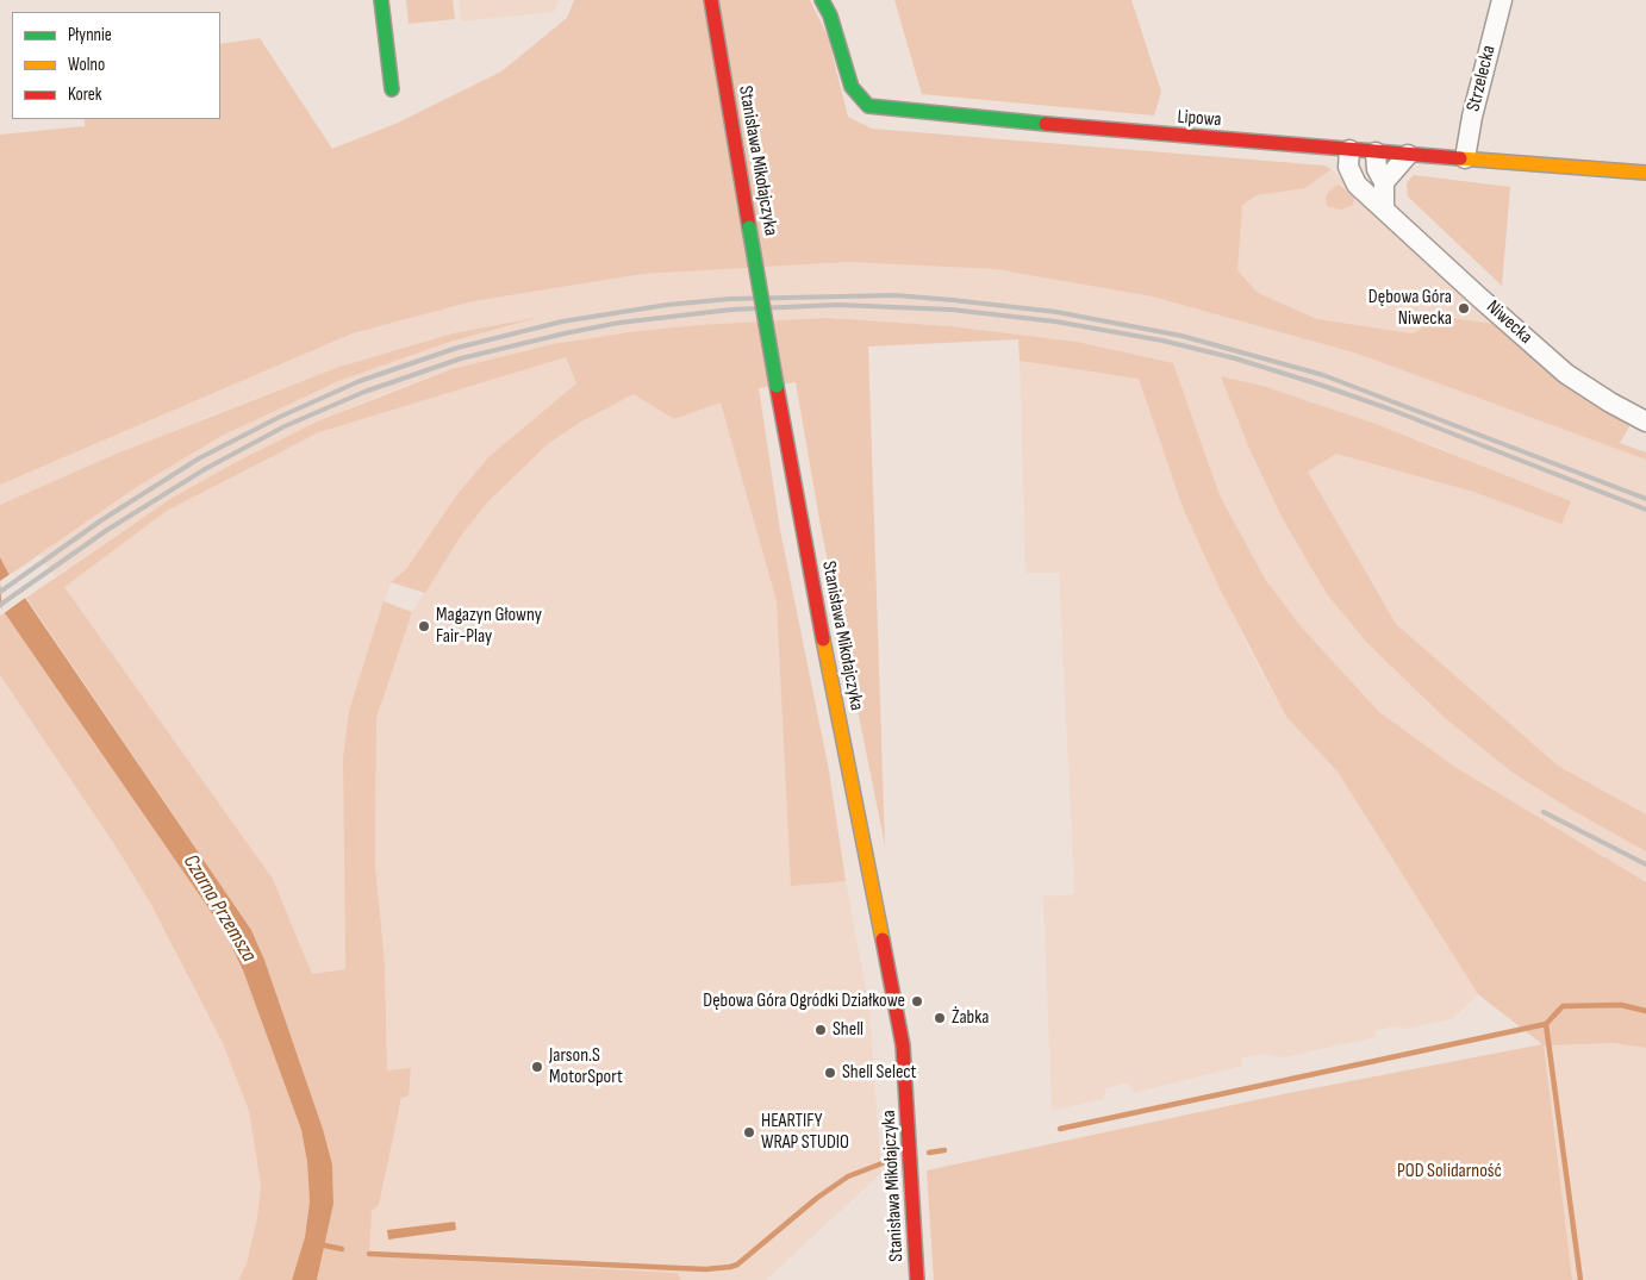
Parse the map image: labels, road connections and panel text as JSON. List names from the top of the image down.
{
  "streets": {
    "street": [
      "Strzelecka",
      "Lipowa",
      "Stanisława Mikołajczyka",
      "Niwecka"
    ]
  },
  "crossings": [
    ["Strzelecka", "Lipowa"],
    ["Lipowa", "Niwecka"]
  ],
  "water": ["Czarna Przemsza"],
  "parks": ["POD Solidarność"],
  "places": [
    "Dębowa Góra Niwecka",
    "Magazyn Głowny Fair-Play",
    "Dębowa Góra Ogródki Działkowe",
    "Żabka",
    "Shell",
    "Jarson.S MotorSport",
    "Shell Select",
    "HEARTIFY WRAP STUDIO"
  ],
  "legend": ["Płynnie", "Wolno", "Korek"]
}
